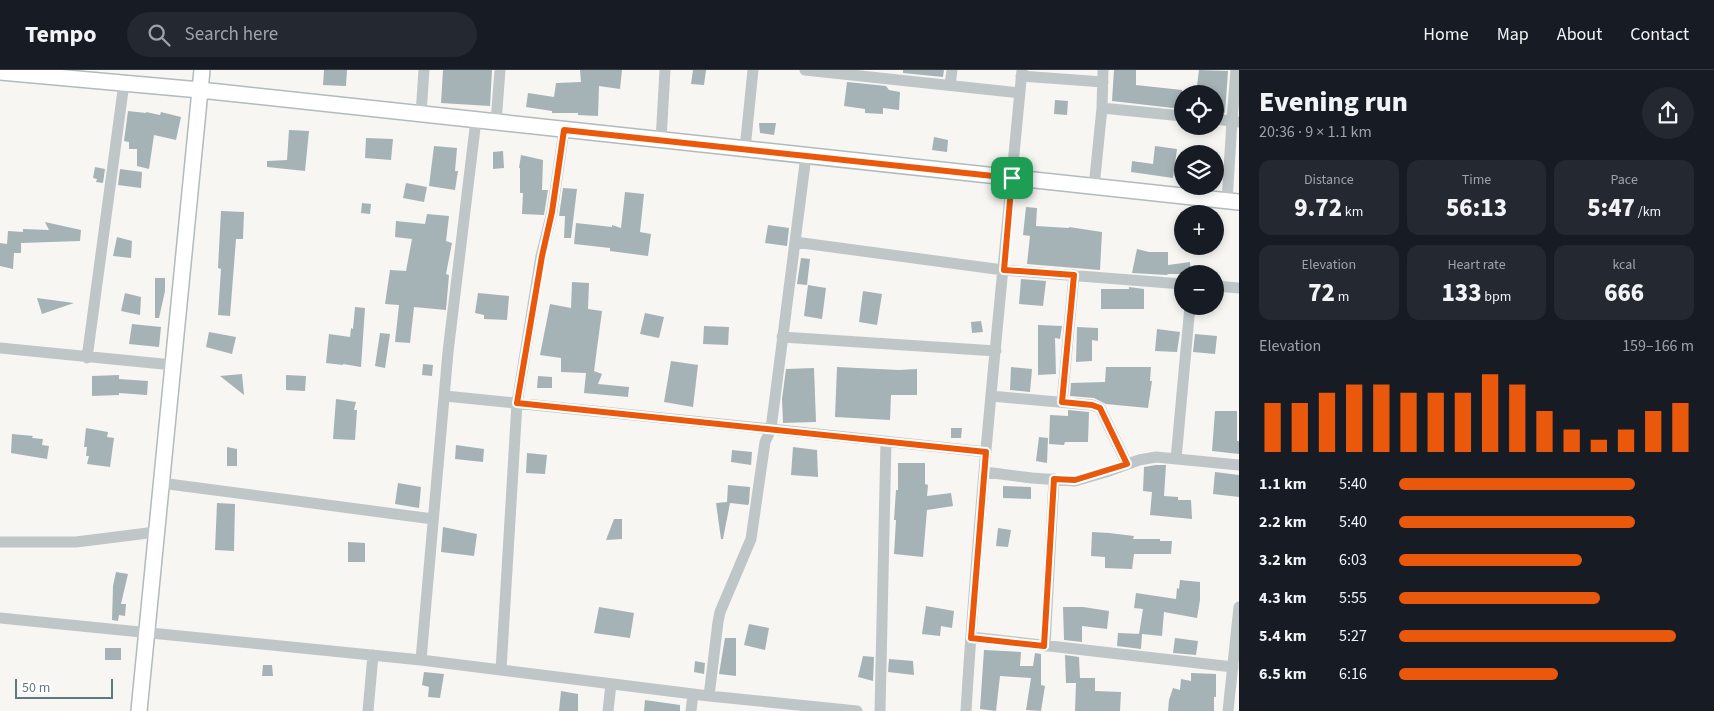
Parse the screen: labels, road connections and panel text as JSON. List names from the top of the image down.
{
  "scale_bar": "50 m",
  "page": {
    "header": "Tempo",
    "search": "Search here",
    "nav": [
      "Home",
      "Map",
      "About",
      "Contact"
    ],
    "heading": ["Evening run", "20:36 · 9 × 1.1 km"],
    "map_buttons": ["+", "−"],
    "stats": [
      ["Distance", "9.72 km"],
      ["Time", "56:13"],
      ["Pace", "5:47 /km"],
      ["Elevation", "72 m"],
      ["Heart rate", "133 bpm"],
      ["kcal", "666"]
    ],
    "chart": ["Elevation", "159–166 m"],
    "list": [
      {
        "name": "1.1 km",
        "note": "5:40"
      },
      {
        "name": "2.2 km",
        "note": "5:40"
      },
      {
        "name": "3.2 km",
        "note": "6:03"
      },
      {
        "name": "4.3 km",
        "note": "5:55"
      },
      {
        "name": "5.4 km",
        "note": "5:27"
      },
      {
        "name": "6.5 km",
        "note": "6:16"
      }
    ],
    "scale": "50 m"
  }
}
